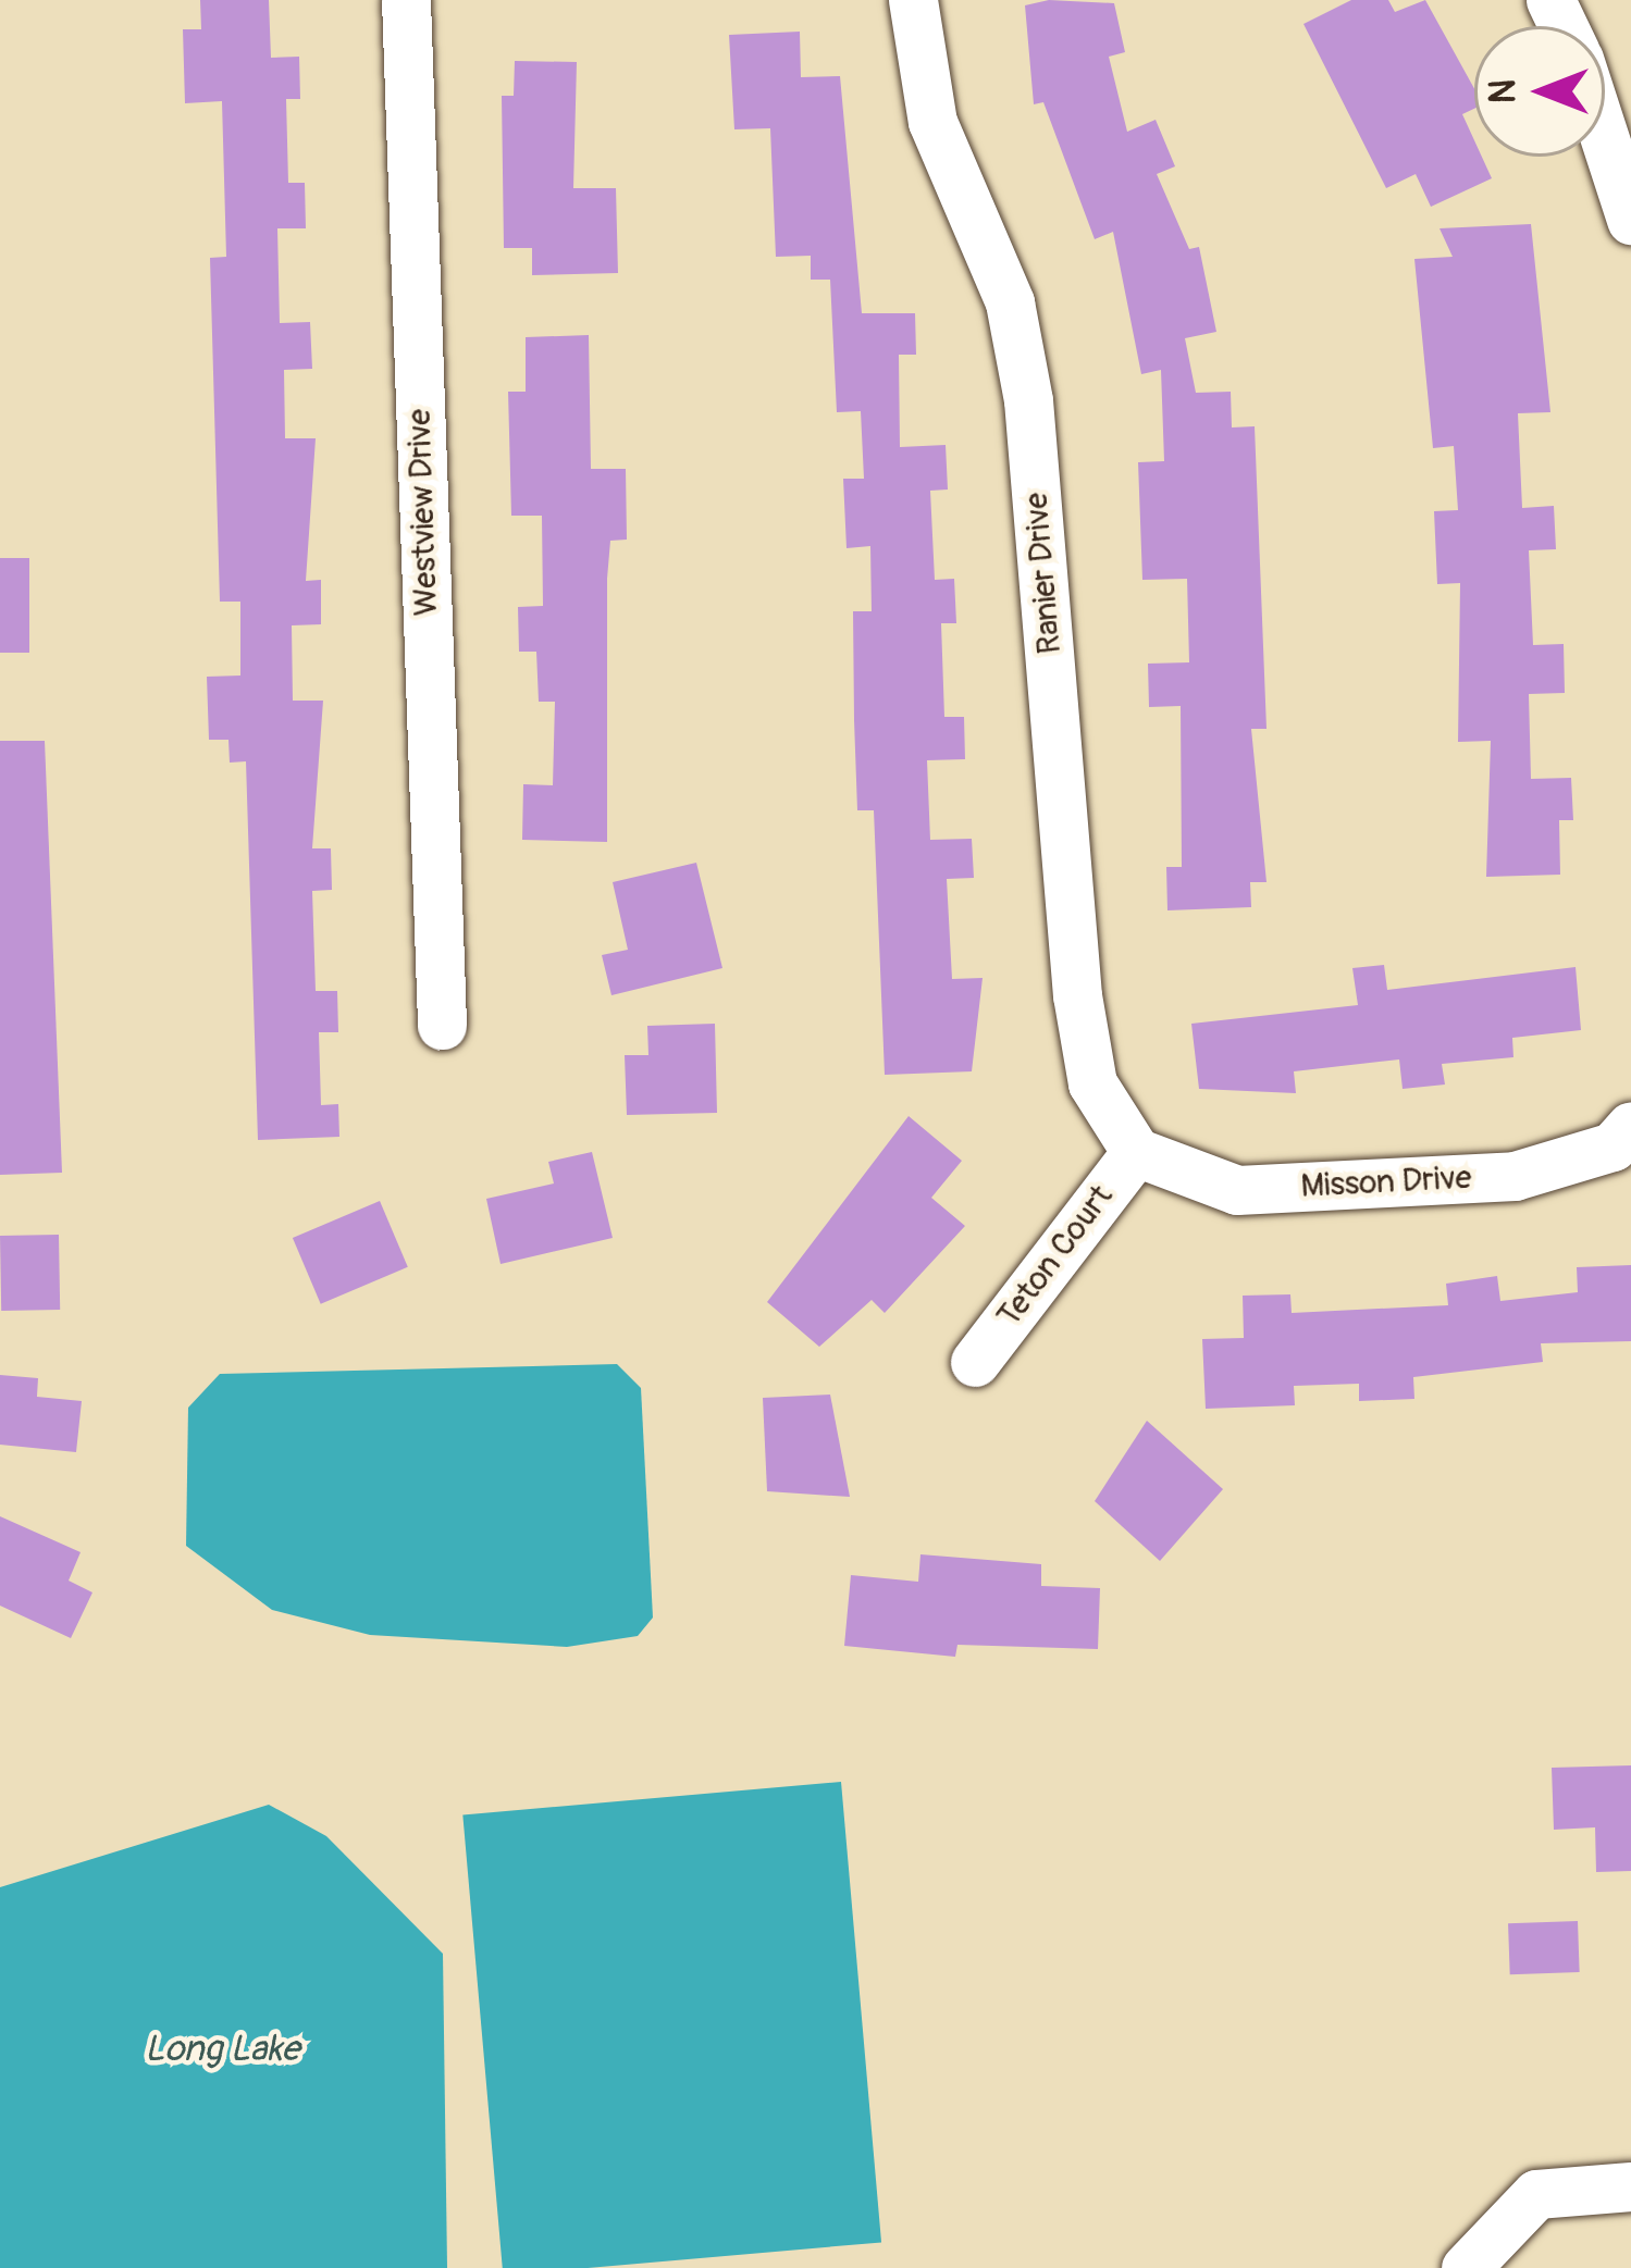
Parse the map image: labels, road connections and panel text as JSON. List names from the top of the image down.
{
  "streets": {
    "street": [
      "Westview Drive",
      "Ranier Drive",
      "Misson Drive",
      "Teton Court"
    ]
  },
  "crossings": [
    ["Ranier Drive", "Misson Drive"],
    ["Ranier Drive", "Teton Court"],
    ["Misson Drive", "Teton Court"]
  ],
  "water": ["Long Lake"],
  "north": "left"
}
